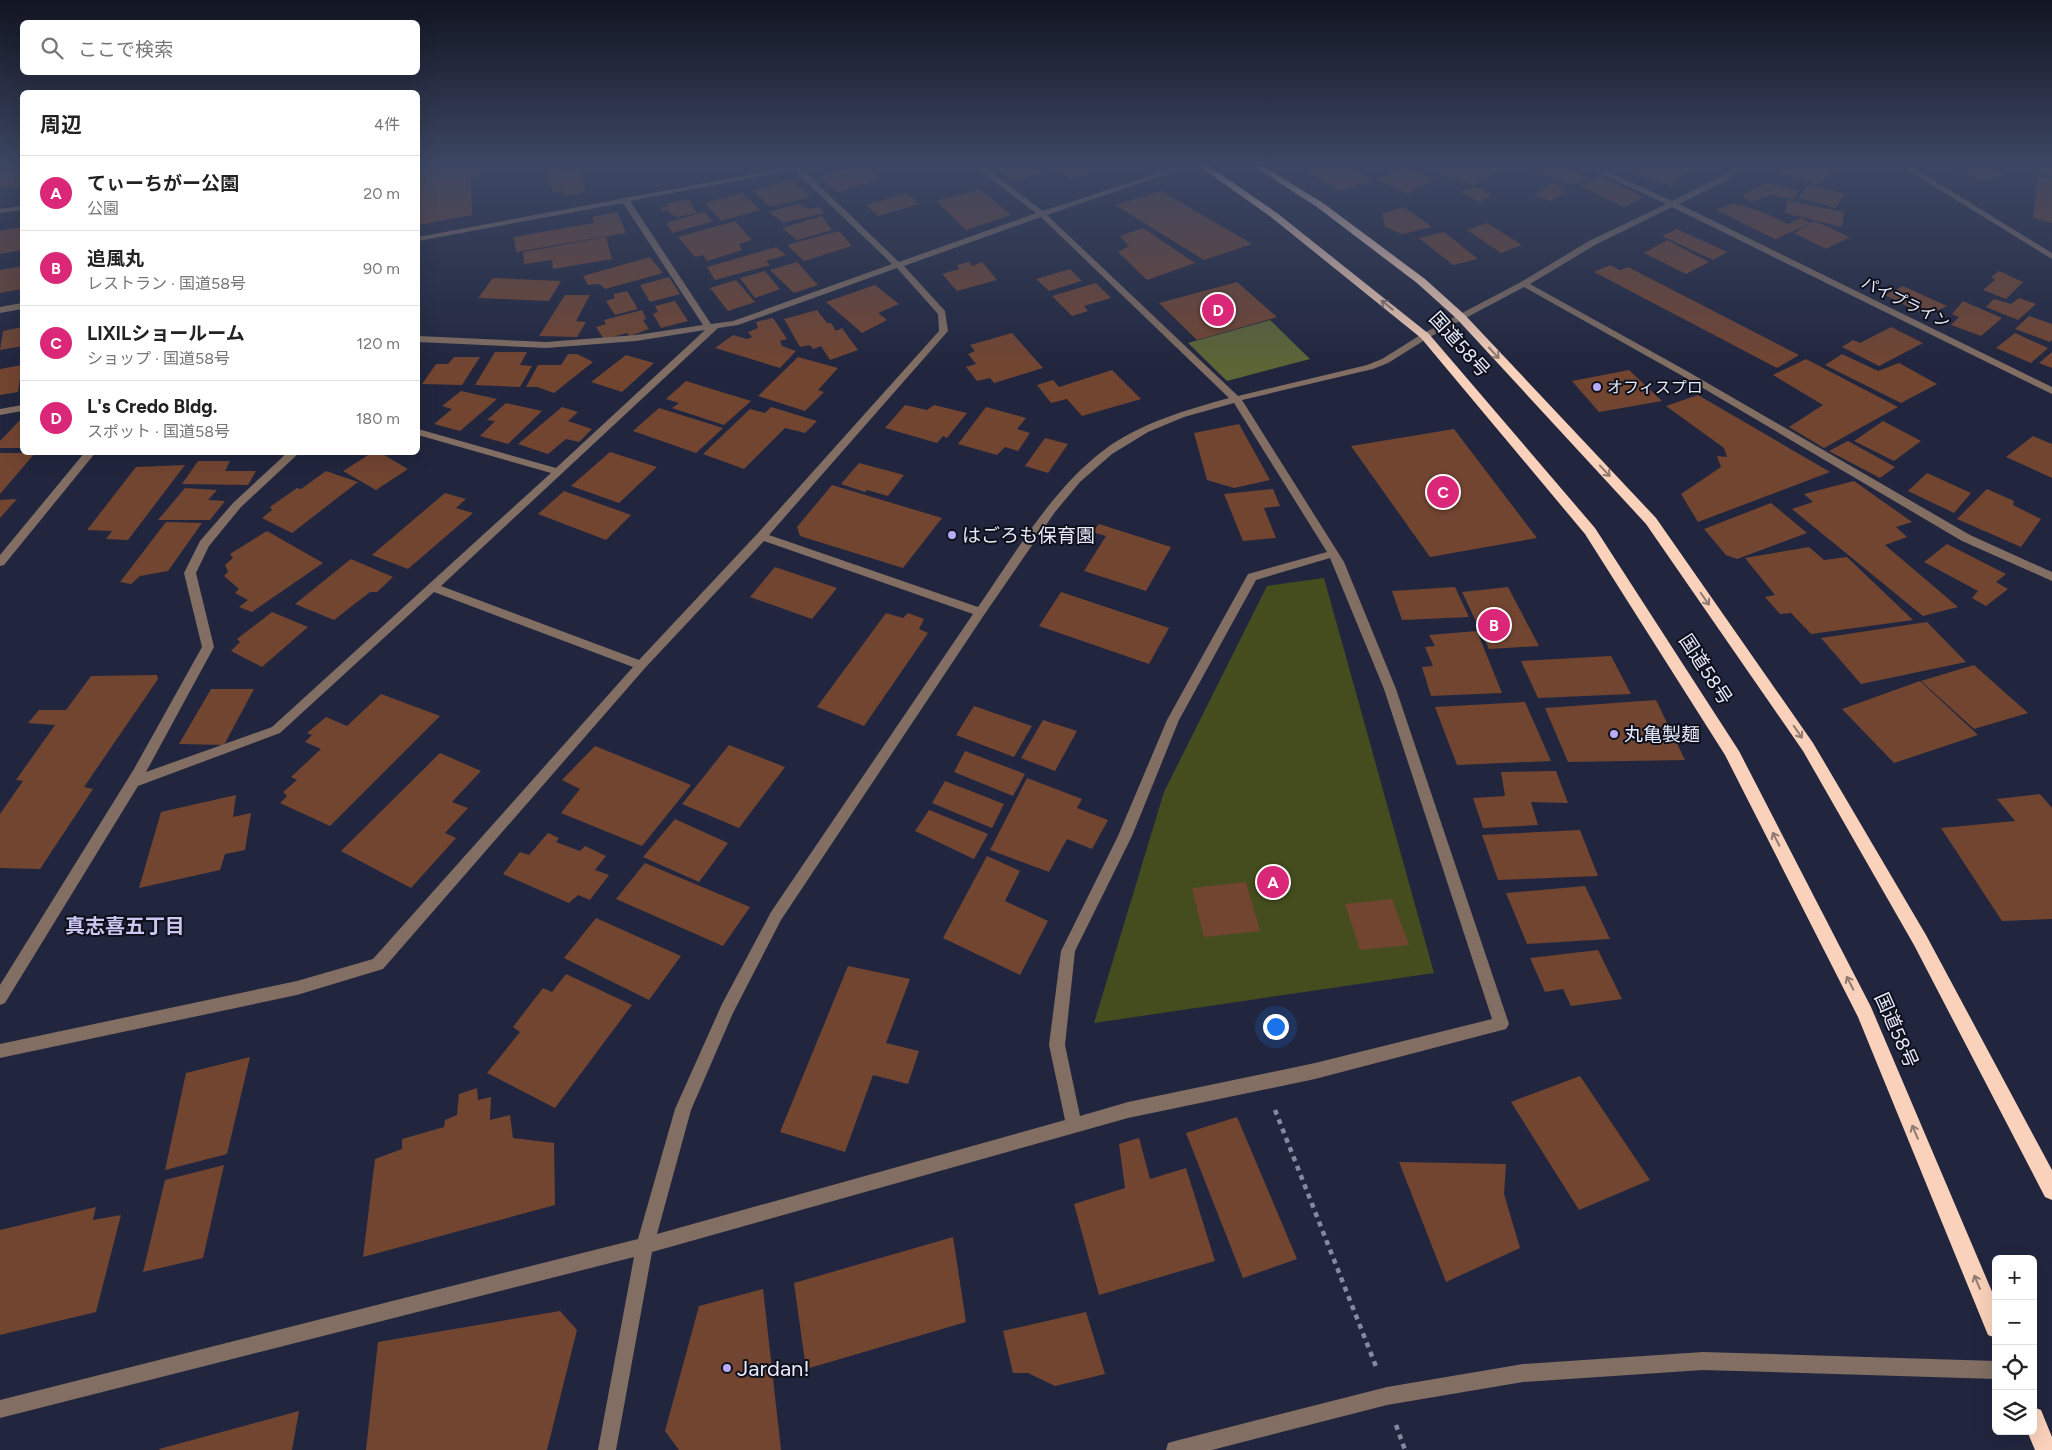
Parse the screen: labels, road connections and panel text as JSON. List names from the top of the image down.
{
  "streets": {
    "highway": ["国道58号"],
    "street": ["パイプライン"]
  },
  "districts": ["真志喜五丁目"],
  "places": [
    "オフィスプロ",
    "はごろも保育園",
    "丸亀製麺",
    "Jardan!"
  ],
  "page": {
    "search": "ここで検索",
    "heading": ["周辺", "4件"],
    "list": [
      {
        "mark": "A",
        "name": "てぃーちがー公園",
        "note": "公園",
        "value": "20 m"
      },
      {
        "mark": "B",
        "name": "追風丸",
        "note": "レストラン · 国道58号",
        "value": "90 m"
      },
      {
        "mark": "C",
        "name": "LIXILショールーム",
        "note": "ショップ · 国道58号",
        "value": "120 m"
      },
      {
        "mark": "D",
        "name": "L's Credo Bldg.",
        "note": "スポット · 国道58号",
        "value": "180 m"
      }
    ],
    "pins": [
      "D",
      "C",
      "B",
      "A"
    ],
    "map_buttons": ["+", "−"]
  }
}
